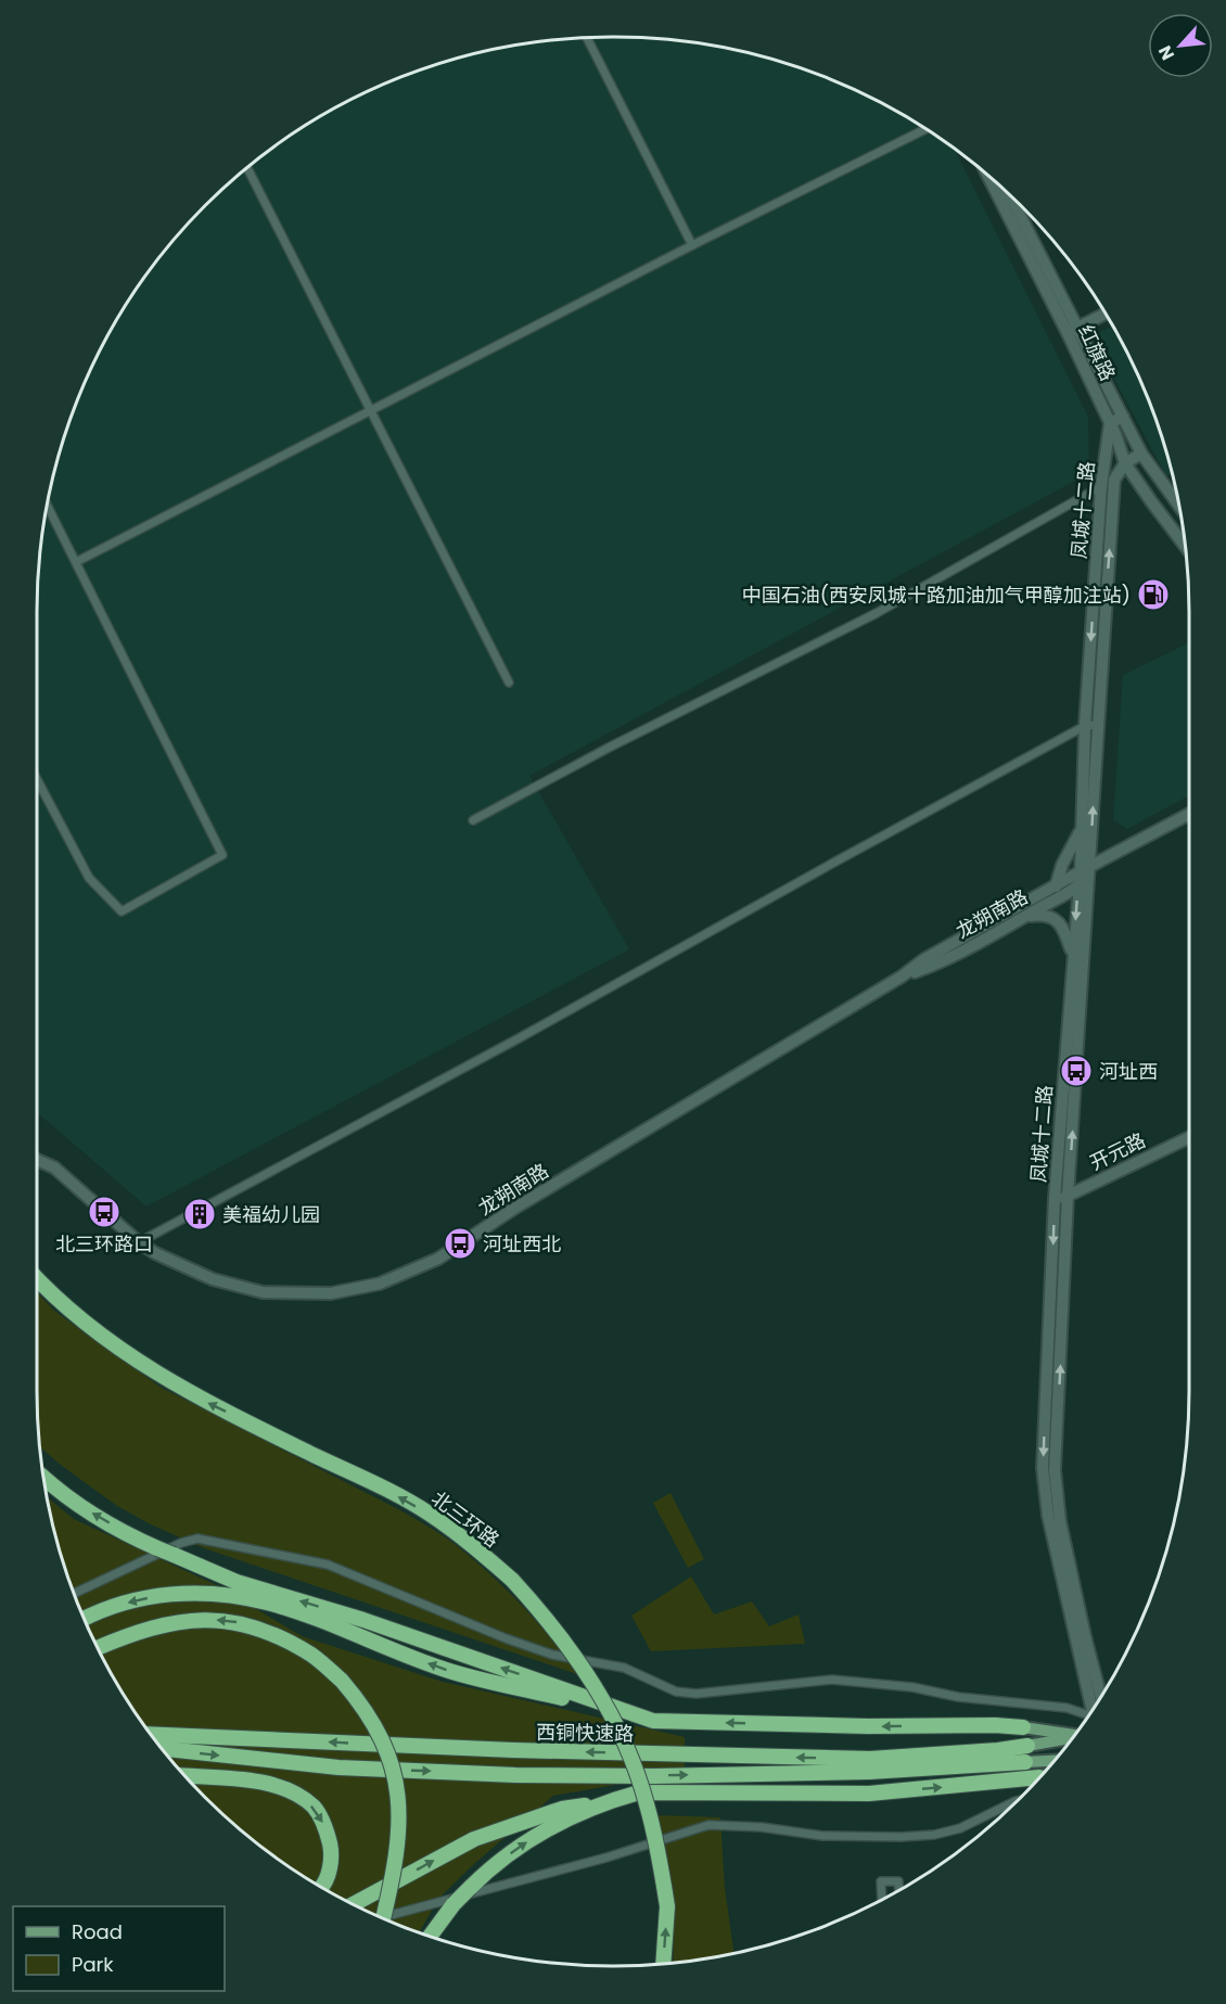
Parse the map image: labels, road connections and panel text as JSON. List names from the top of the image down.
{
  "streets": {
    "highway": ["北三环路", "西铜快速路"],
    "street": [
      "红旗路",
      "凤城十二路",
      "龙朔南路",
      "开元路"
    ]
  },
  "crossings": [
    ["红旗路", "凤城十二路"],
    ["凤城十二路", "龙朔南路"],
    ["凤城十二路", "开元路"]
  ],
  "one_way": ["北三环路"],
  "places": {
    "fuel station": ["中国石油(西安凤城十路加油加气甲醇加注站)"],
    "bus stop": ["河址西", "北三环路口", "河址西北"],
    "building": ["美福幼儿园"]
  },
  "legend": ["Road", "Park"],
  "north": "bottom left"
}
